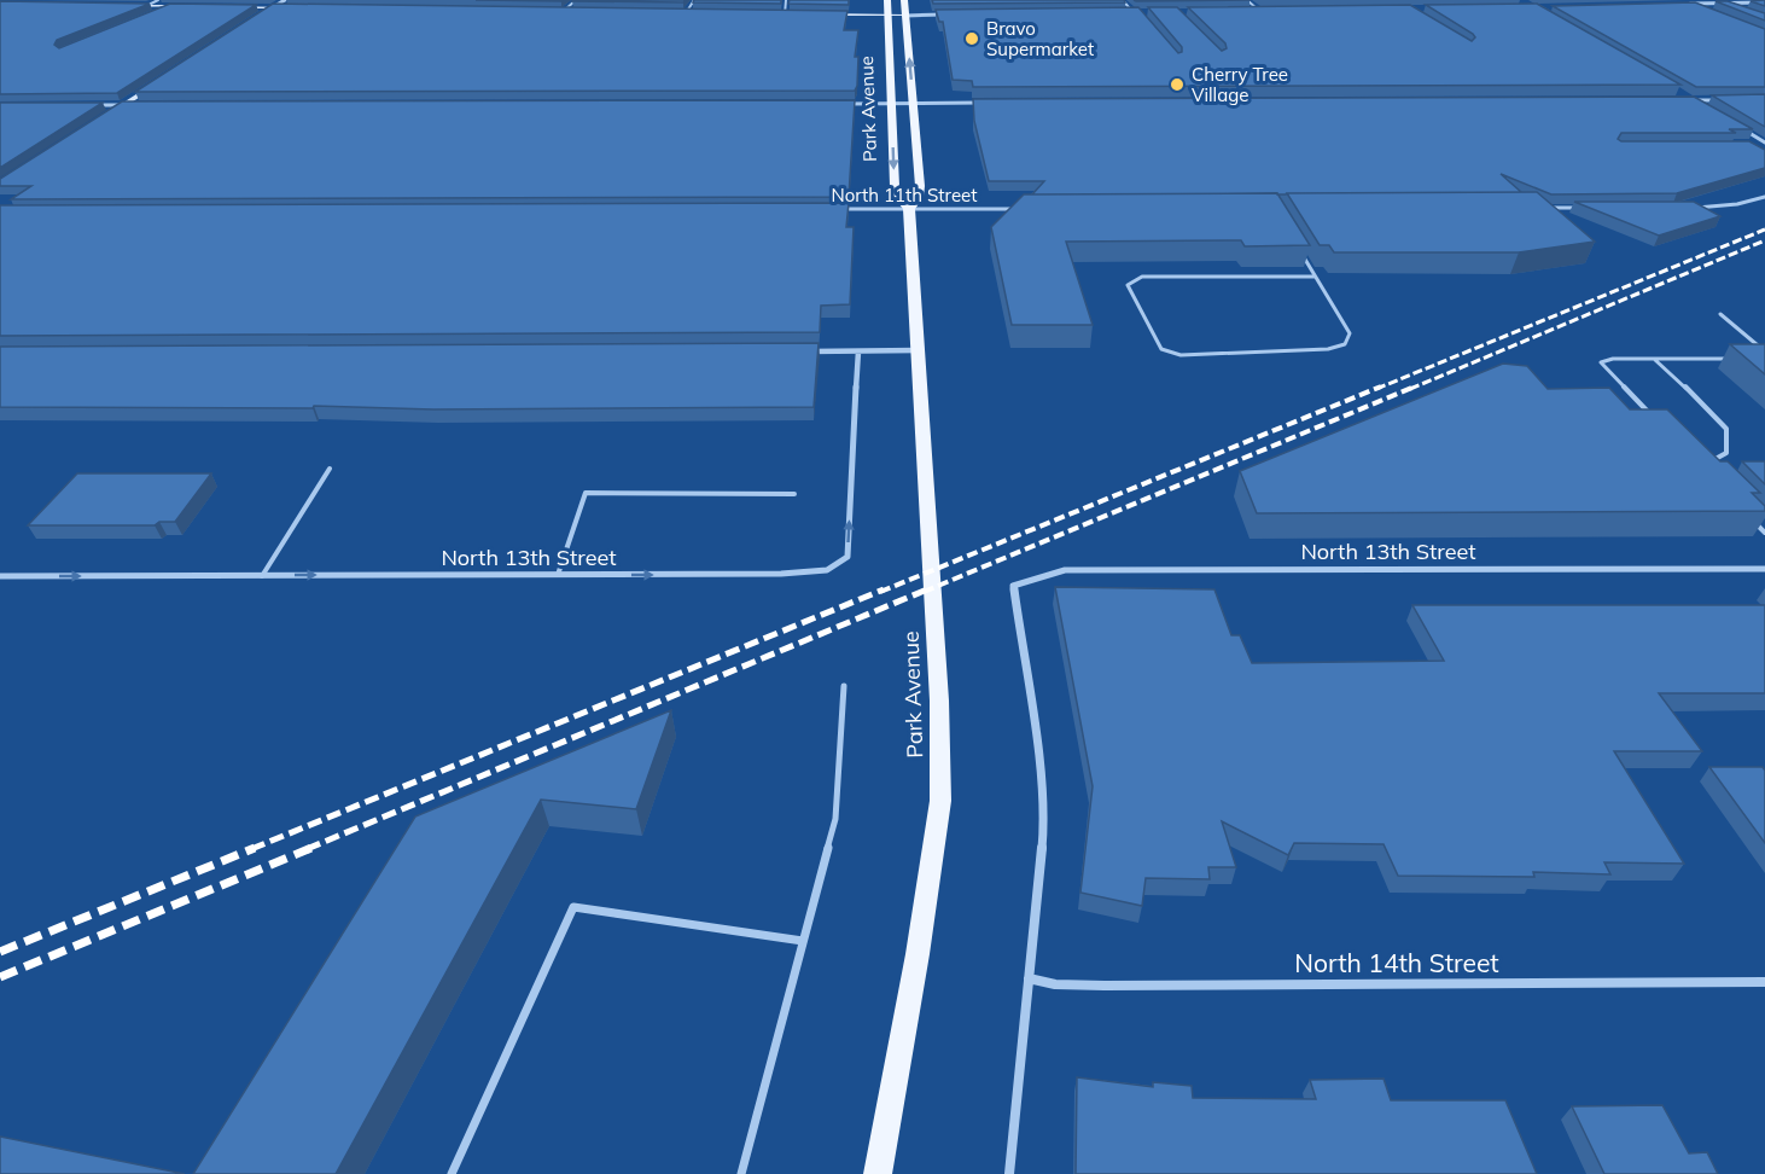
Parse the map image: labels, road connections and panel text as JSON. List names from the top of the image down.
{
  "streets": {
    "main road": ["Park Avenue"],
    "street": ["North 11th Street", "North 13th Street", "North 14th Street"]
  },
  "crossings": [
    ["Park Avenue", "North 11th Street"],
    ["North 13th Street", "North 14th Street"]
  ],
  "one_way": ["North 13th Street"],
  "places": ["Bravo Supermarket", "Cherry Tree Village"]
}
